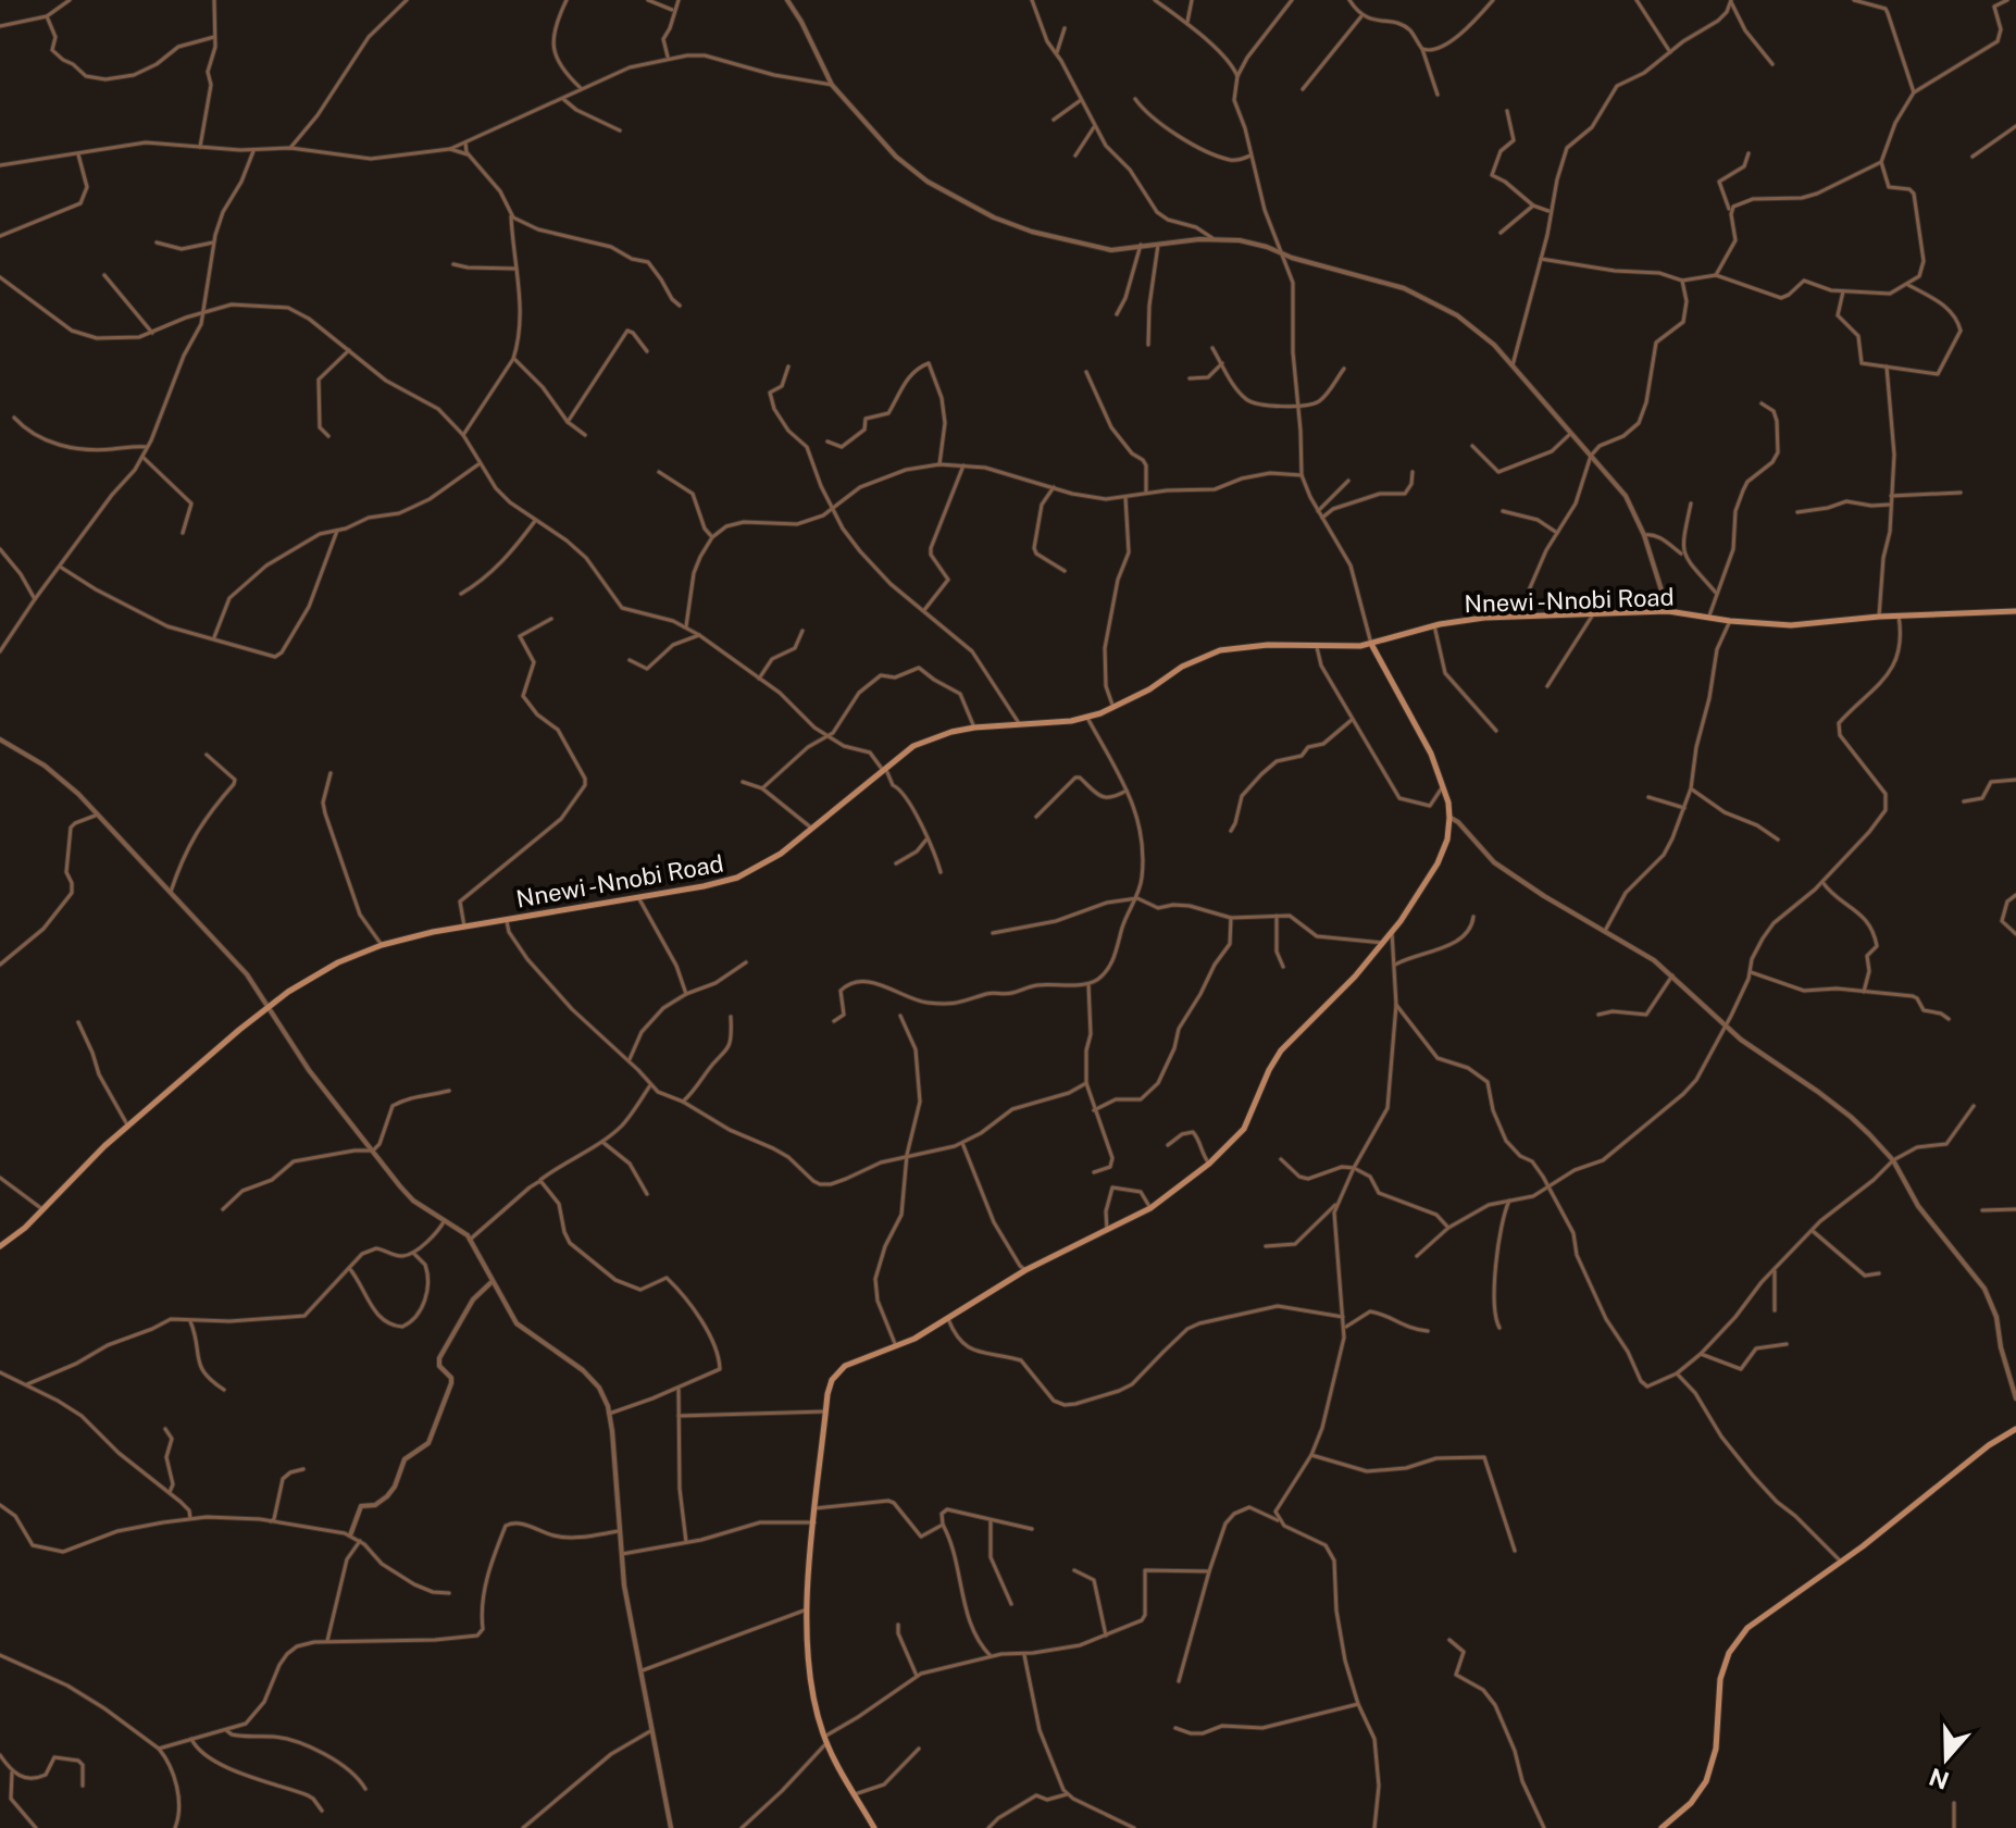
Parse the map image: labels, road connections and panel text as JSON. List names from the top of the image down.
{
  "streets": {
    "main road": ["Nnewi -Nnobi Road"]
  },
  "north": "bottom"
}
